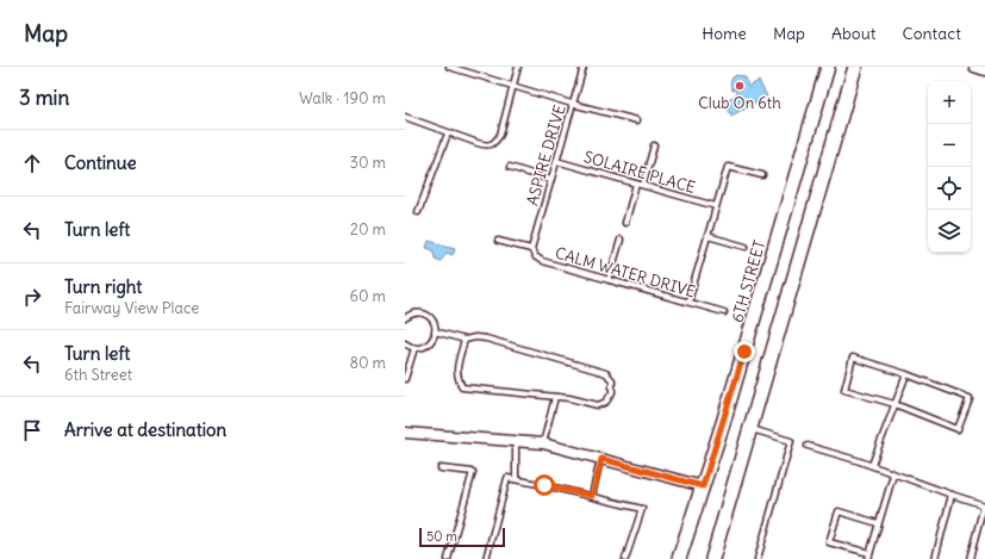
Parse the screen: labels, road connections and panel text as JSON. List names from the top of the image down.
{
  "streets": {
    "main road": ["6TH STREET"],
    "lane": ["ASPIRE DRIVE", "SOLAIRE PLACE", "CALM WATER DRIVE"]
  },
  "crossings": [
    ["ASPIRE DRIVE", "SOLAIRE PLACE"],
    ["ASPIRE DRIVE", "CALM WATER DRIVE"]
  ],
  "places": ["Club On 6th"],
  "scale_bar": "50 m",
  "page": {
    "header": "Map",
    "nav": [
      "Home",
      "Map",
      "About",
      "Contact"
    ],
    "heading": ["3 min", "Walk · 190 m"],
    "map_buttons": ["+", "−"],
    "list": [
      ["Continue", "30 m"],
      ["Turn left", "20 m"],
      ["Turn right", "Fairway View Place", "60 m"],
      ["Turn left", "6th Street", "80 m"],
      "Arrive at destination"
    ],
    "scale": "50 m"
  }
}
